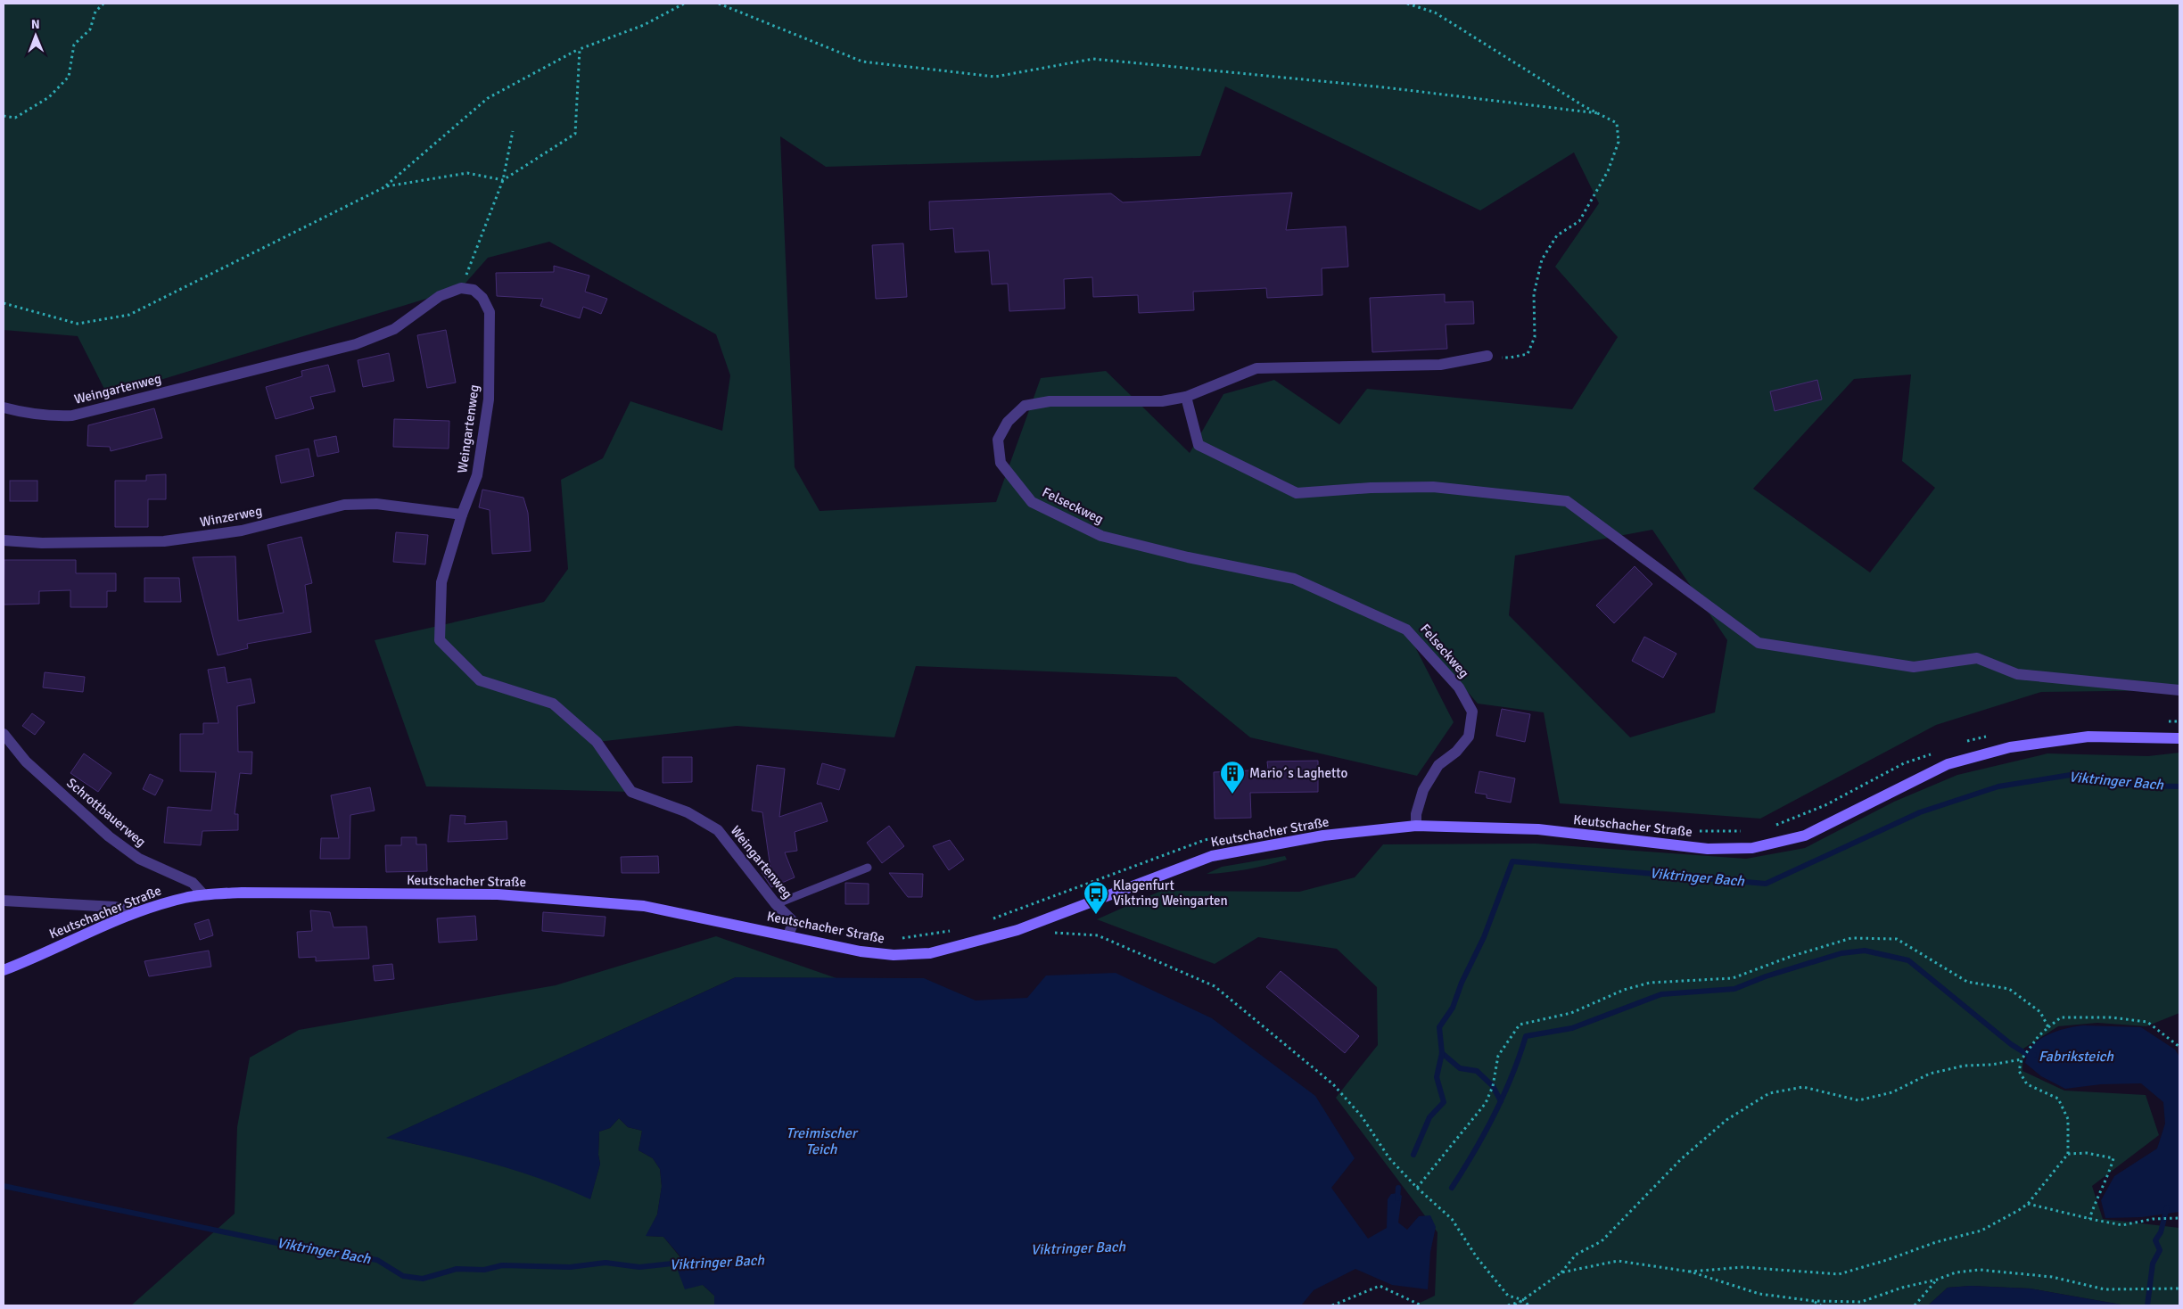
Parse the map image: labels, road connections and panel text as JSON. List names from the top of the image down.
{
  "streets": {
    "main road": ["Keutschacher Straße"],
    "street": [
      "Weingartenweg",
      "Felseckweg",
      "Winzerweg",
      "Schrottbauerweg"
    ]
  },
  "crossings": [
    ["Weingartenweg", "Winzerweg"],
    ["Weingartenweg", "Keutschacher Straße"],
    ["Felseckweg", "Keutschacher Straße"],
    ["Schrottbauerweg", "Keutschacher Straße"]
  ],
  "water": ["Viktringer Bach", "Fabriksteich", "Treimischer Teich"],
  "places": {
    "building": ["Mario´s Laghetto"],
    "bus stop": ["Klagenfurt Viktring Weingarten"]
  },
  "north": "top"
}
